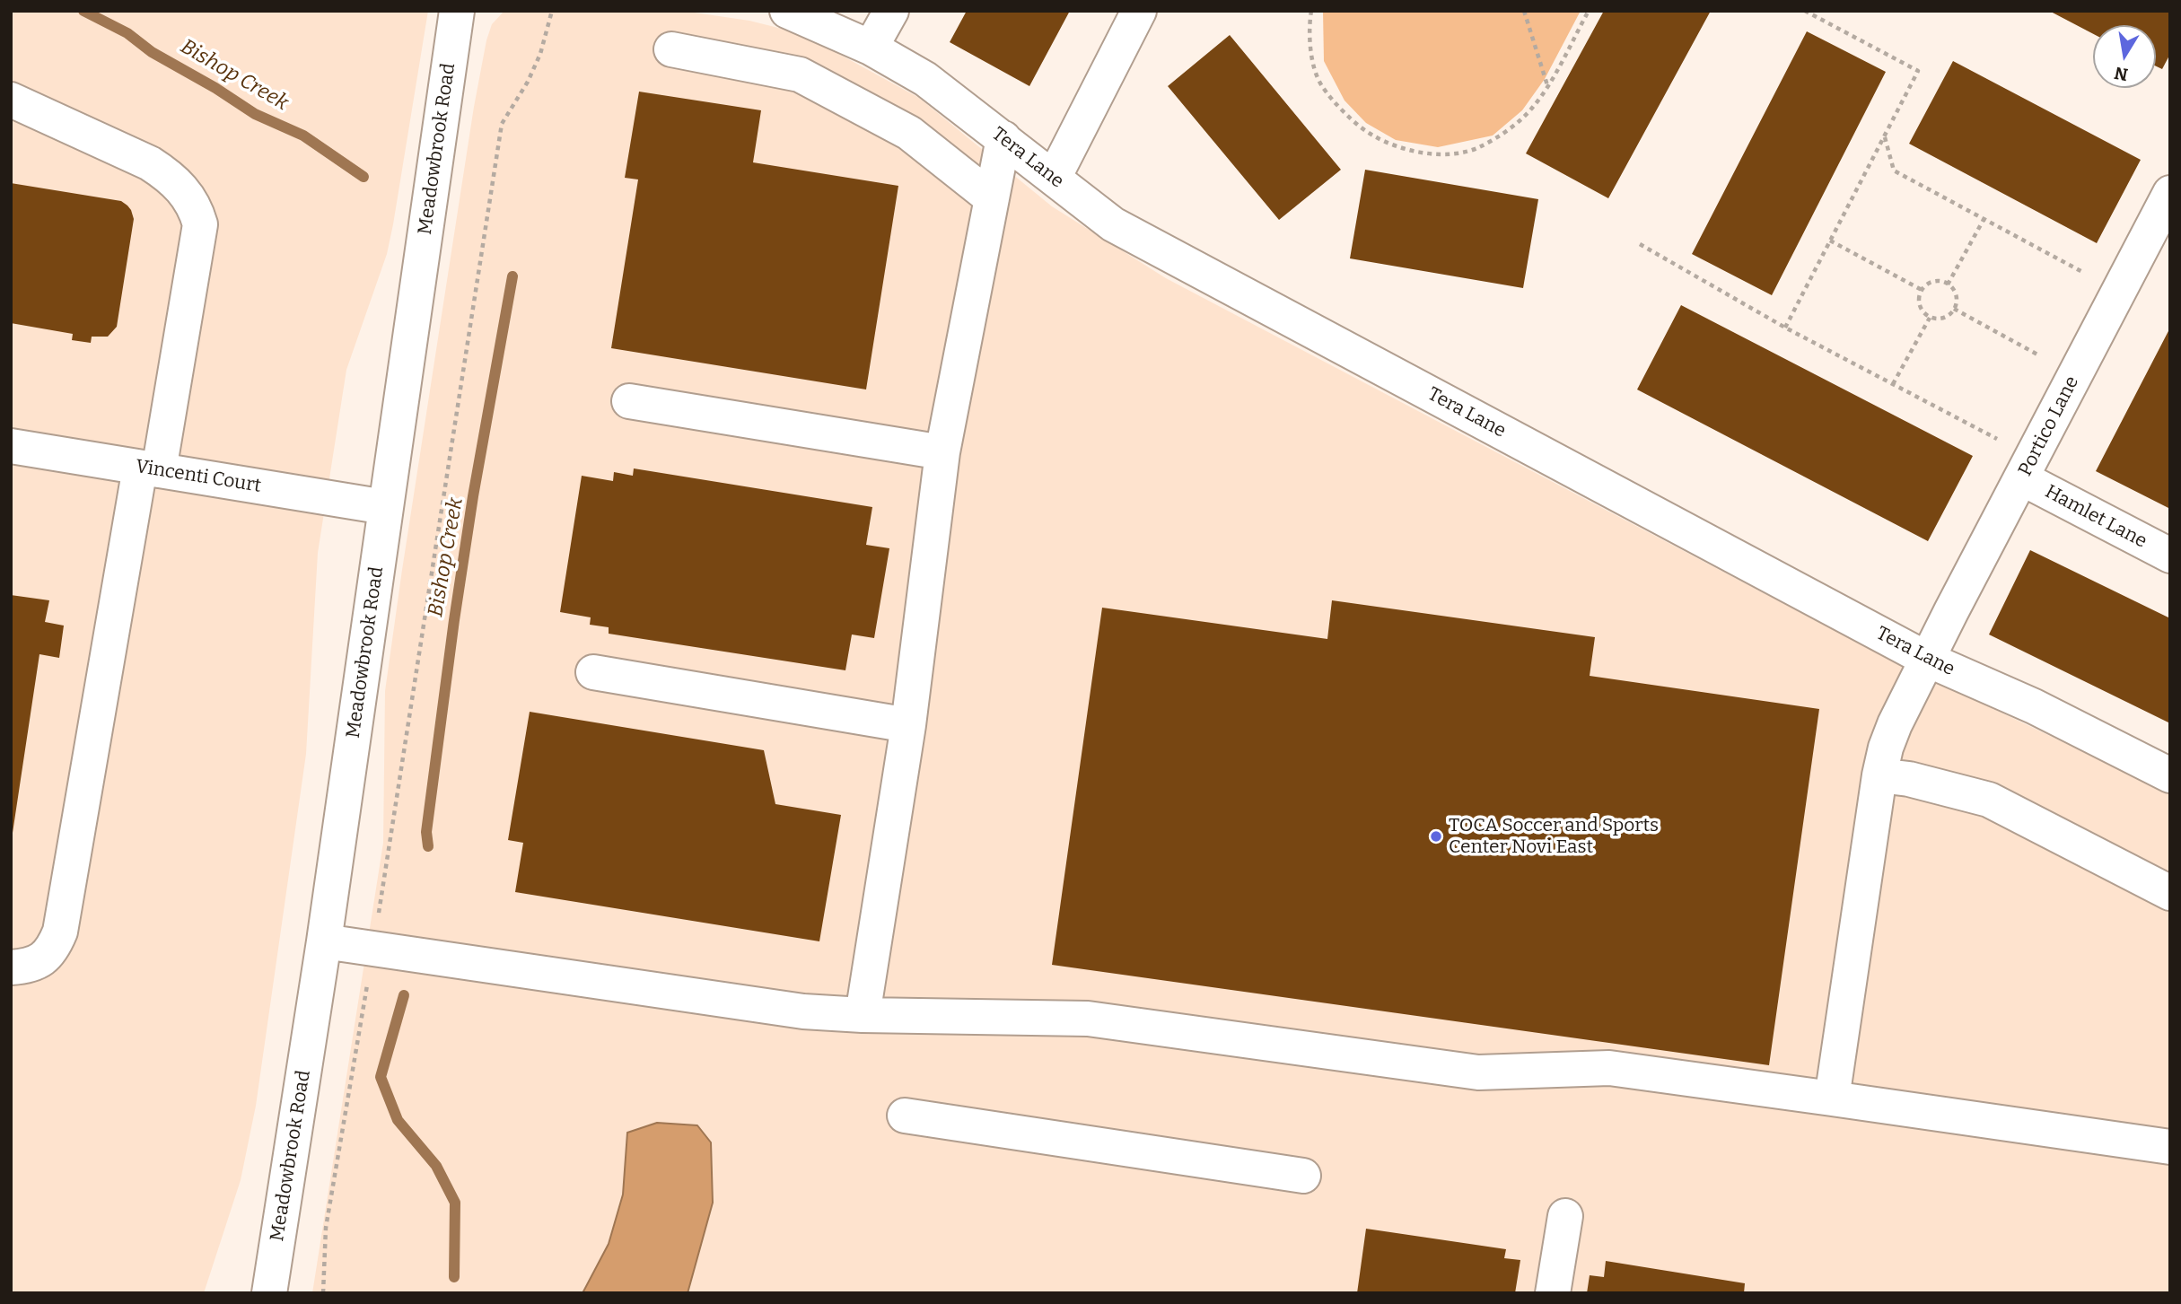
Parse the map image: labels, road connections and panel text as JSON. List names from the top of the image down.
{
  "streets": {
    "street": [
      "Meadowbrook Road",
      "Tera Lane",
      "Portico Lane",
      "Vincenti Court",
      "Hamlet Lane"
    ]
  },
  "crossings": [
    ["Meadowbrook Road", "Vincenti Court"],
    ["Tera Lane", "Portico Lane"],
    ["Portico Lane", "Hamlet Lane"]
  ],
  "water": ["Bishop Creek"],
  "places": ["TOCA Soccer and Sports Center Novi East"],
  "north": "bottom"
}
